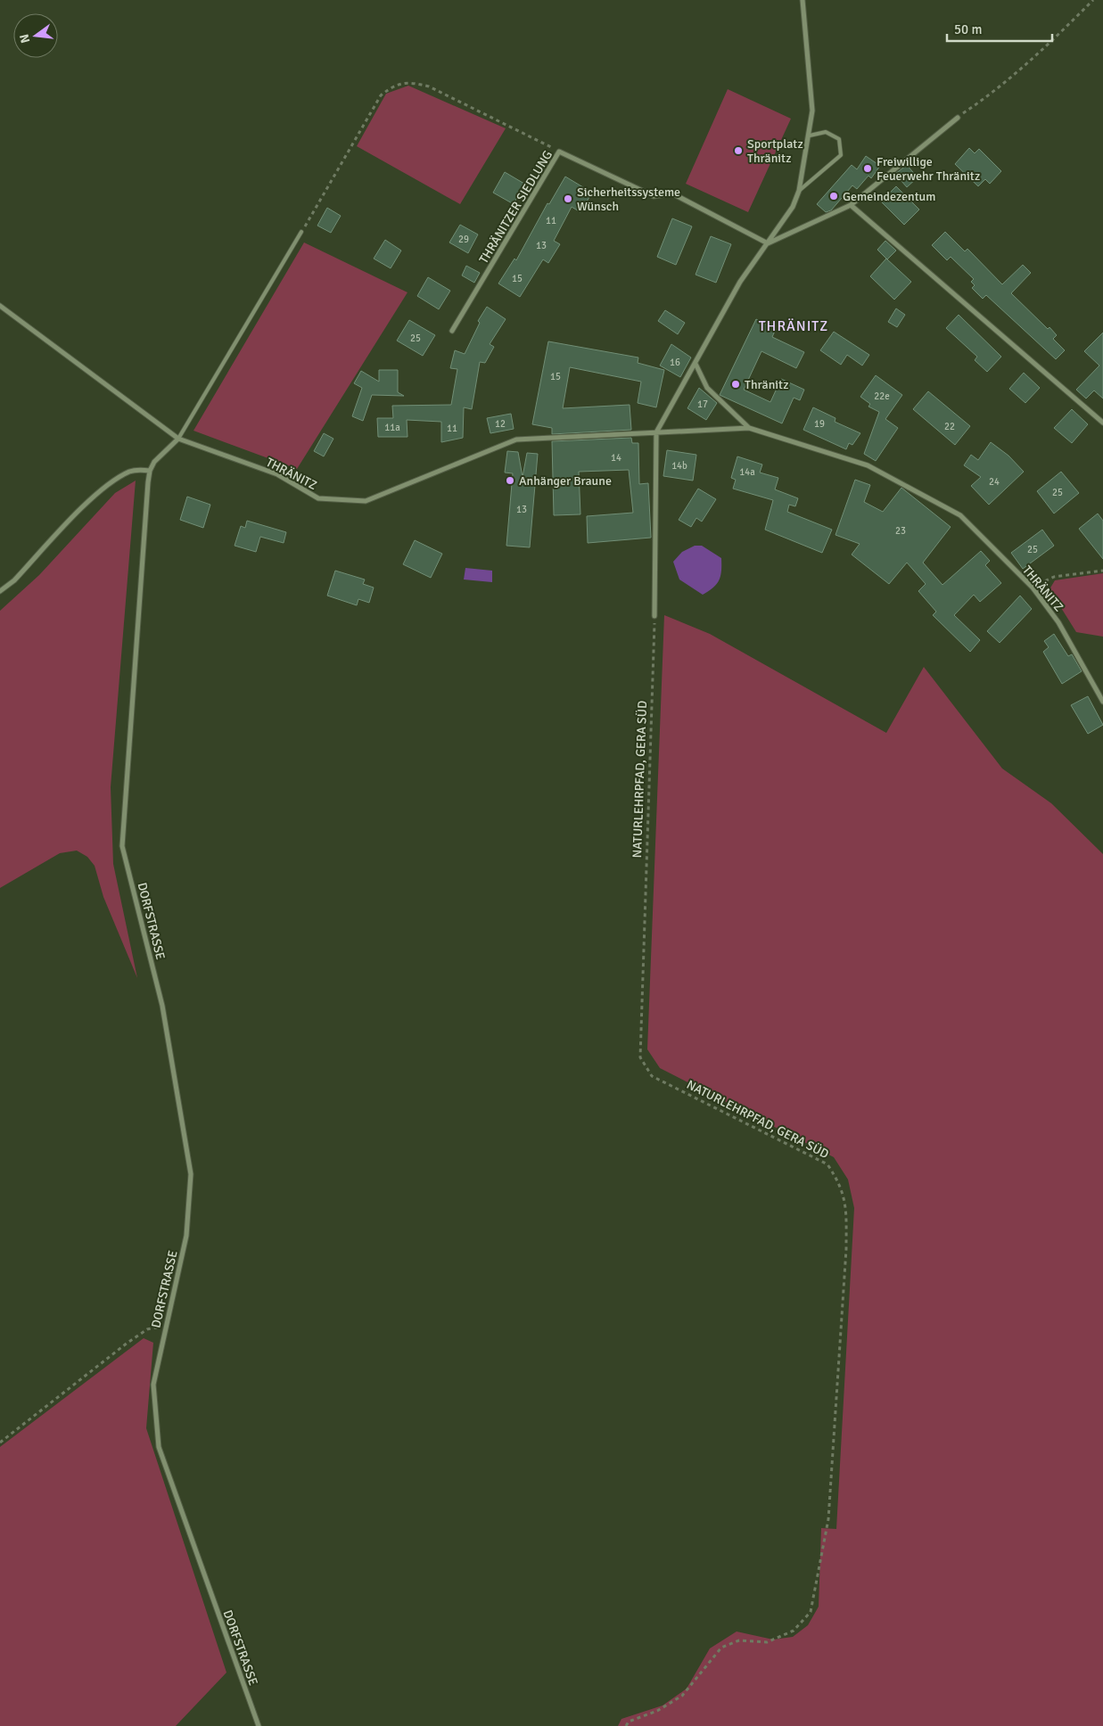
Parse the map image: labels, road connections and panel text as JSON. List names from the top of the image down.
{
  "streets": {
    "street": ["THRÄNITZER SIEDLUNG", "THRÄNITZ", "DORFSTRASSE"],
    "path": ["NATURLEHRPFAD, GERA SÜD"]
  },
  "districts": ["THRÄNITZ"],
  "places": [
    "Sportplatz Thränitz",
    "Freiwillige Feuerwehr Thränitz",
    "Gemeindezentum",
    "Sicherheitssysteme Wünsch",
    "Thränitz",
    "Anhänger Braune"
  ],
  "house_numbers": [
    "11",
    "29",
    "13",
    "15",
    "25",
    "16",
    "15",
    "22e",
    "17",
    "12",
    "19",
    "22",
    "11a",
    "11",
    "14",
    "14b",
    "14a",
    "24",
    "25",
    "13",
    "23",
    "25"
  ],
  "scale_bar": "50 m",
  "north": "left"
}
